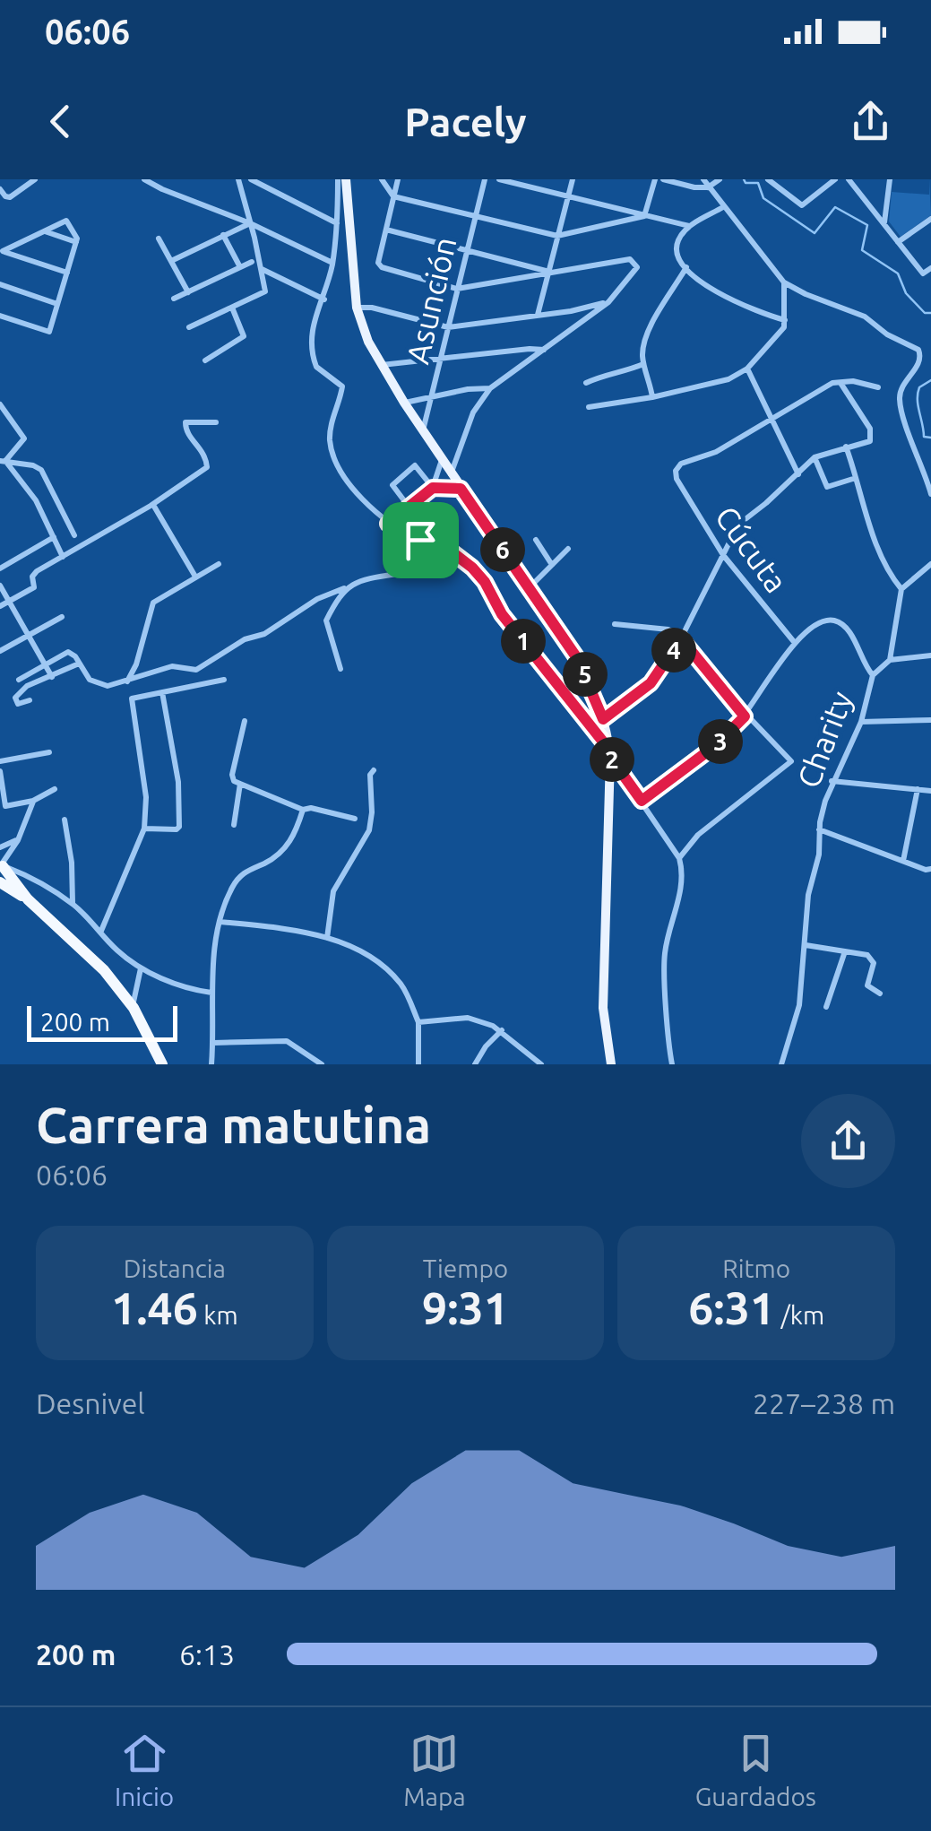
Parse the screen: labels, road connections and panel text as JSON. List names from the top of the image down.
{
  "streets": {
    "street": ["Asunción", "Cúcuta", "Charity"]
  },
  "scale_bar": "200 m",
  "page": {
    "status": "06:06",
    "header": "Pacely",
    "pins": [
      "6",
      "1",
      "4",
      "5",
      "3",
      "2"
    ],
    "scale": "200 m",
    "heading": ["Carrera matutina", "06:06"],
    "stats": [
      ["Distancia", "1.46 km"],
      ["Tiempo", "9:31"],
      ["Ritmo", "6:31 /km"]
    ],
    "chart": ["Desnivel", "227–238 m"],
    "list": [
      {
        "name": "200 m",
        "note": "6:13"
      }
    ],
    "tabs": ["Inicio", "Mapa", "Guardados"]
  }
}
